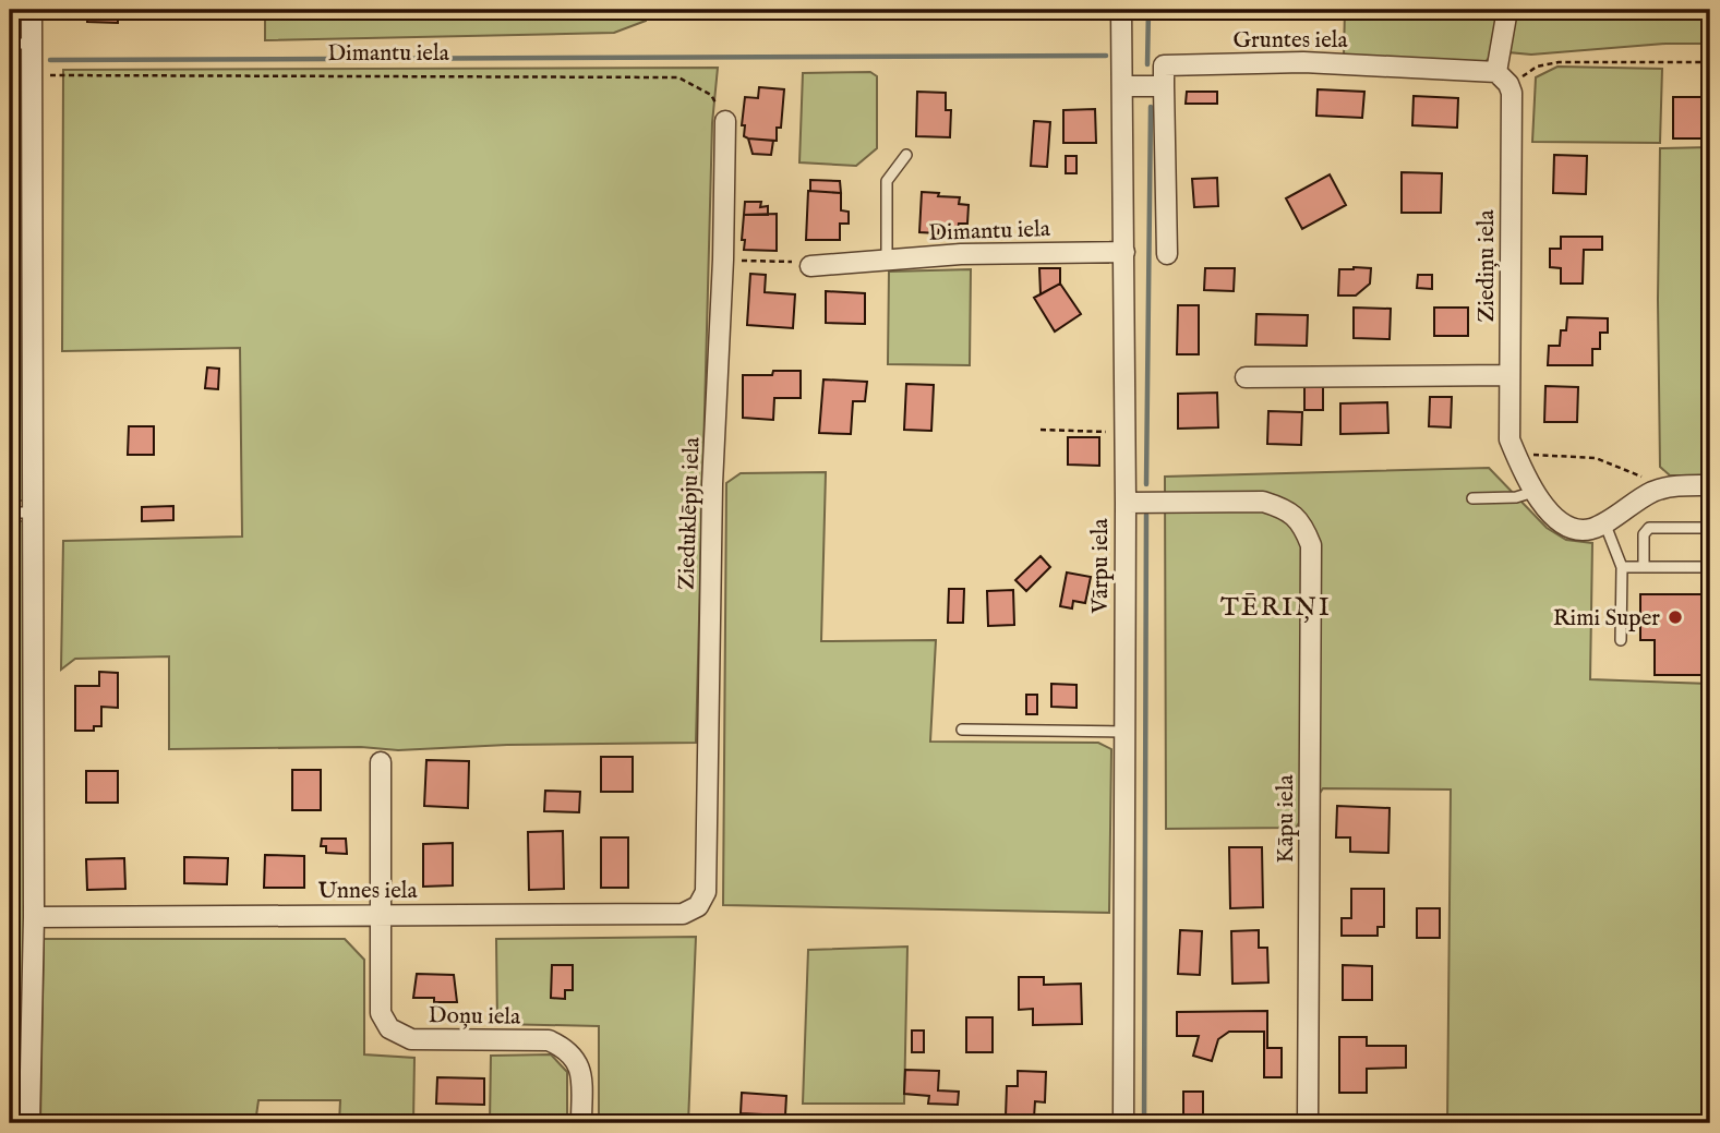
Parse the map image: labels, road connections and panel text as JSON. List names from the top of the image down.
{
  "streets": {
    "street": [
      "Gruntes iela",
      "Dimantu iela",
      "Ziediņu iela",
      "Zieduklēpju iela",
      "Vārpu iela",
      "Kāpu iela",
      "Unnes iela",
      "Doņu iela"
    ]
  },
  "crossings": [
    ["Gruntes iela", "Ziediņu iela"],
    ["Dimantu iela", "Zieduklēpju iela"],
    ["Dimantu iela", "Vārpu iela"],
    ["Zieduklēpju iela", "Unnes iela"],
    ["Vārpu iela", "Kāpu iela"],
    ["Unnes iela", "Doņu iela"]
  ],
  "districts": ["TĒRIŅI"],
  "places": ["Rimi Super"]
}
